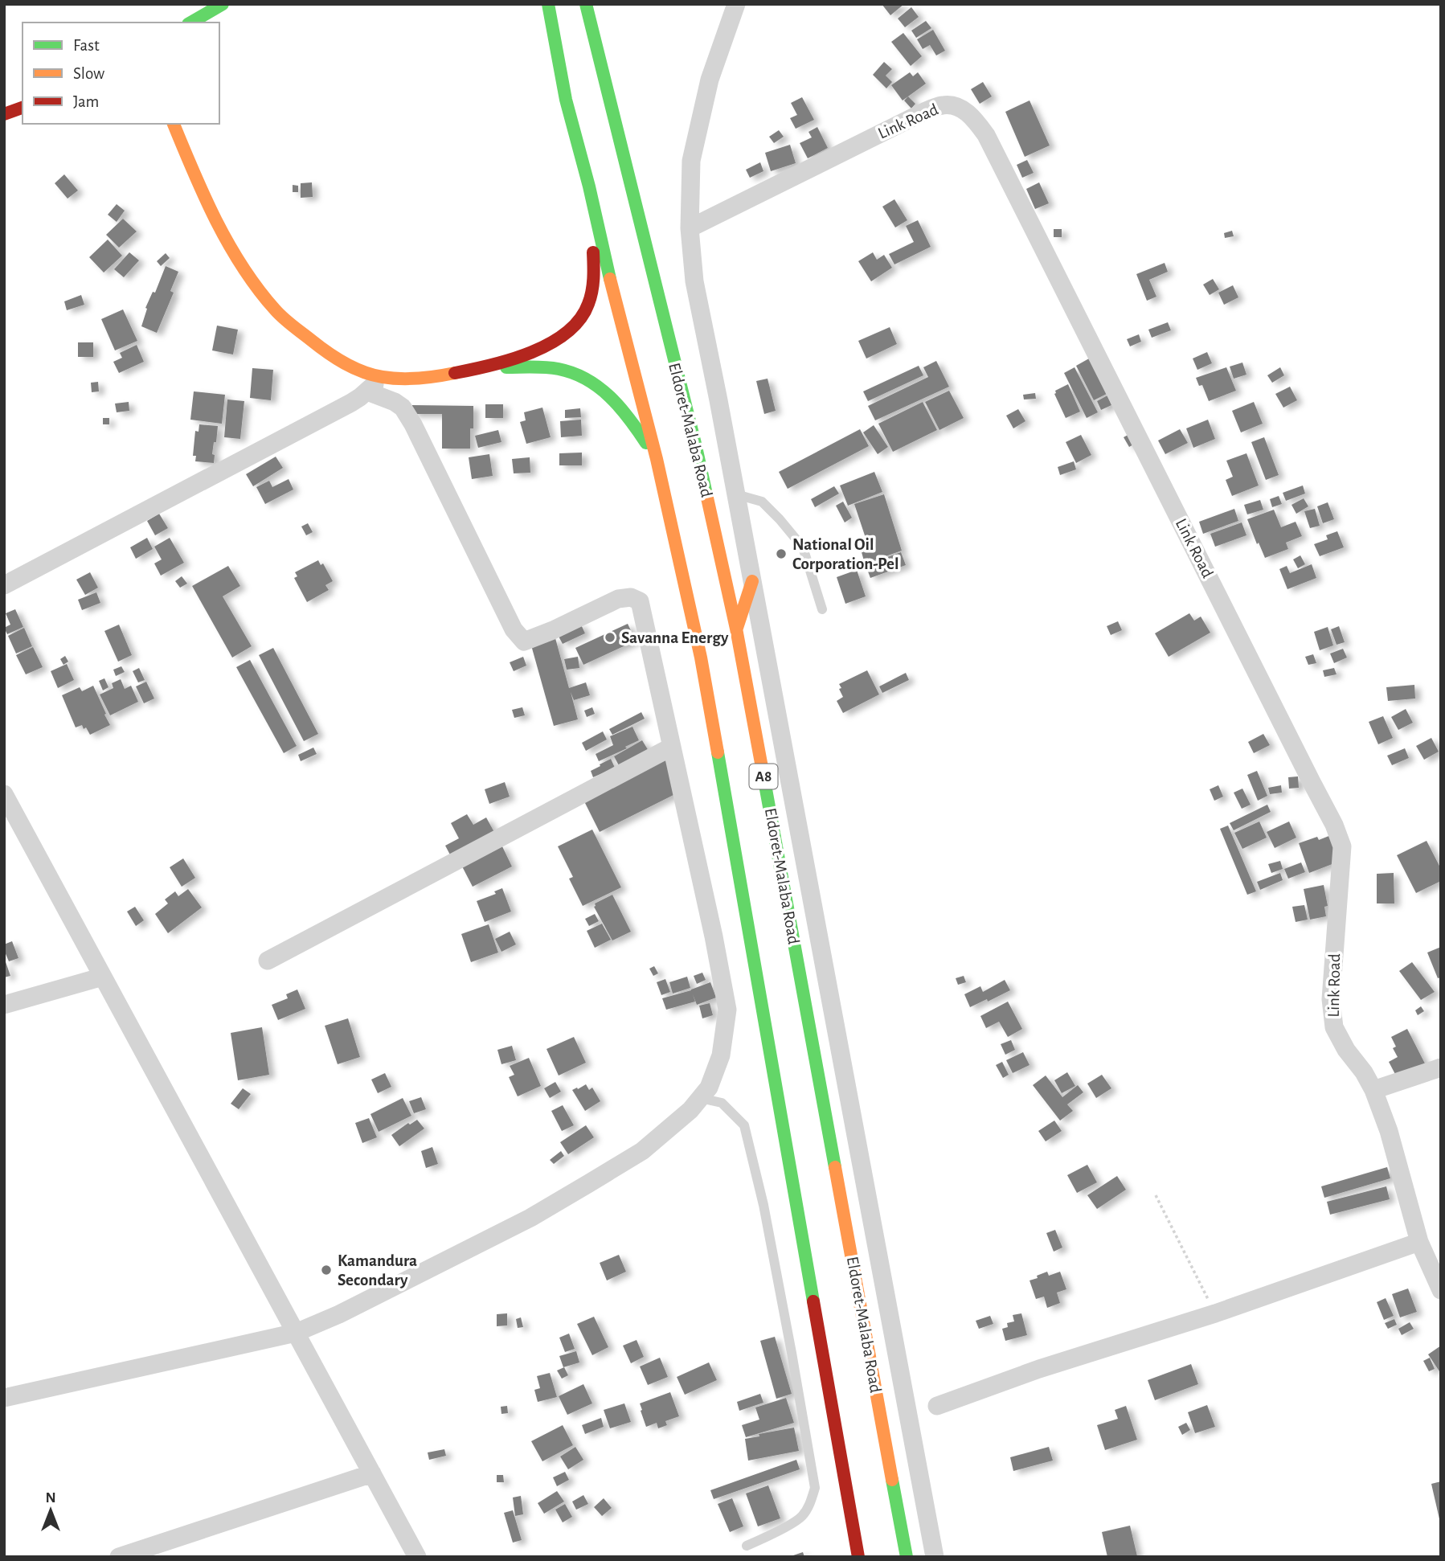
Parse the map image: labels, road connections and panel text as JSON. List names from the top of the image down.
{
  "streets": {
    "highway": ["Eldoret-Malaba Road", "A8"],
    "street": ["Link Road"]
  },
  "crossings": [
    ["Link Road", "Eldoret-Malaba Road"]
  ],
  "places": ["National Oil Corporation-Pel", "Savanna Energy", "Kamandura Secondary"],
  "legend": ["Fast", "Slow", "Jam"],
  "north": "top"
}
